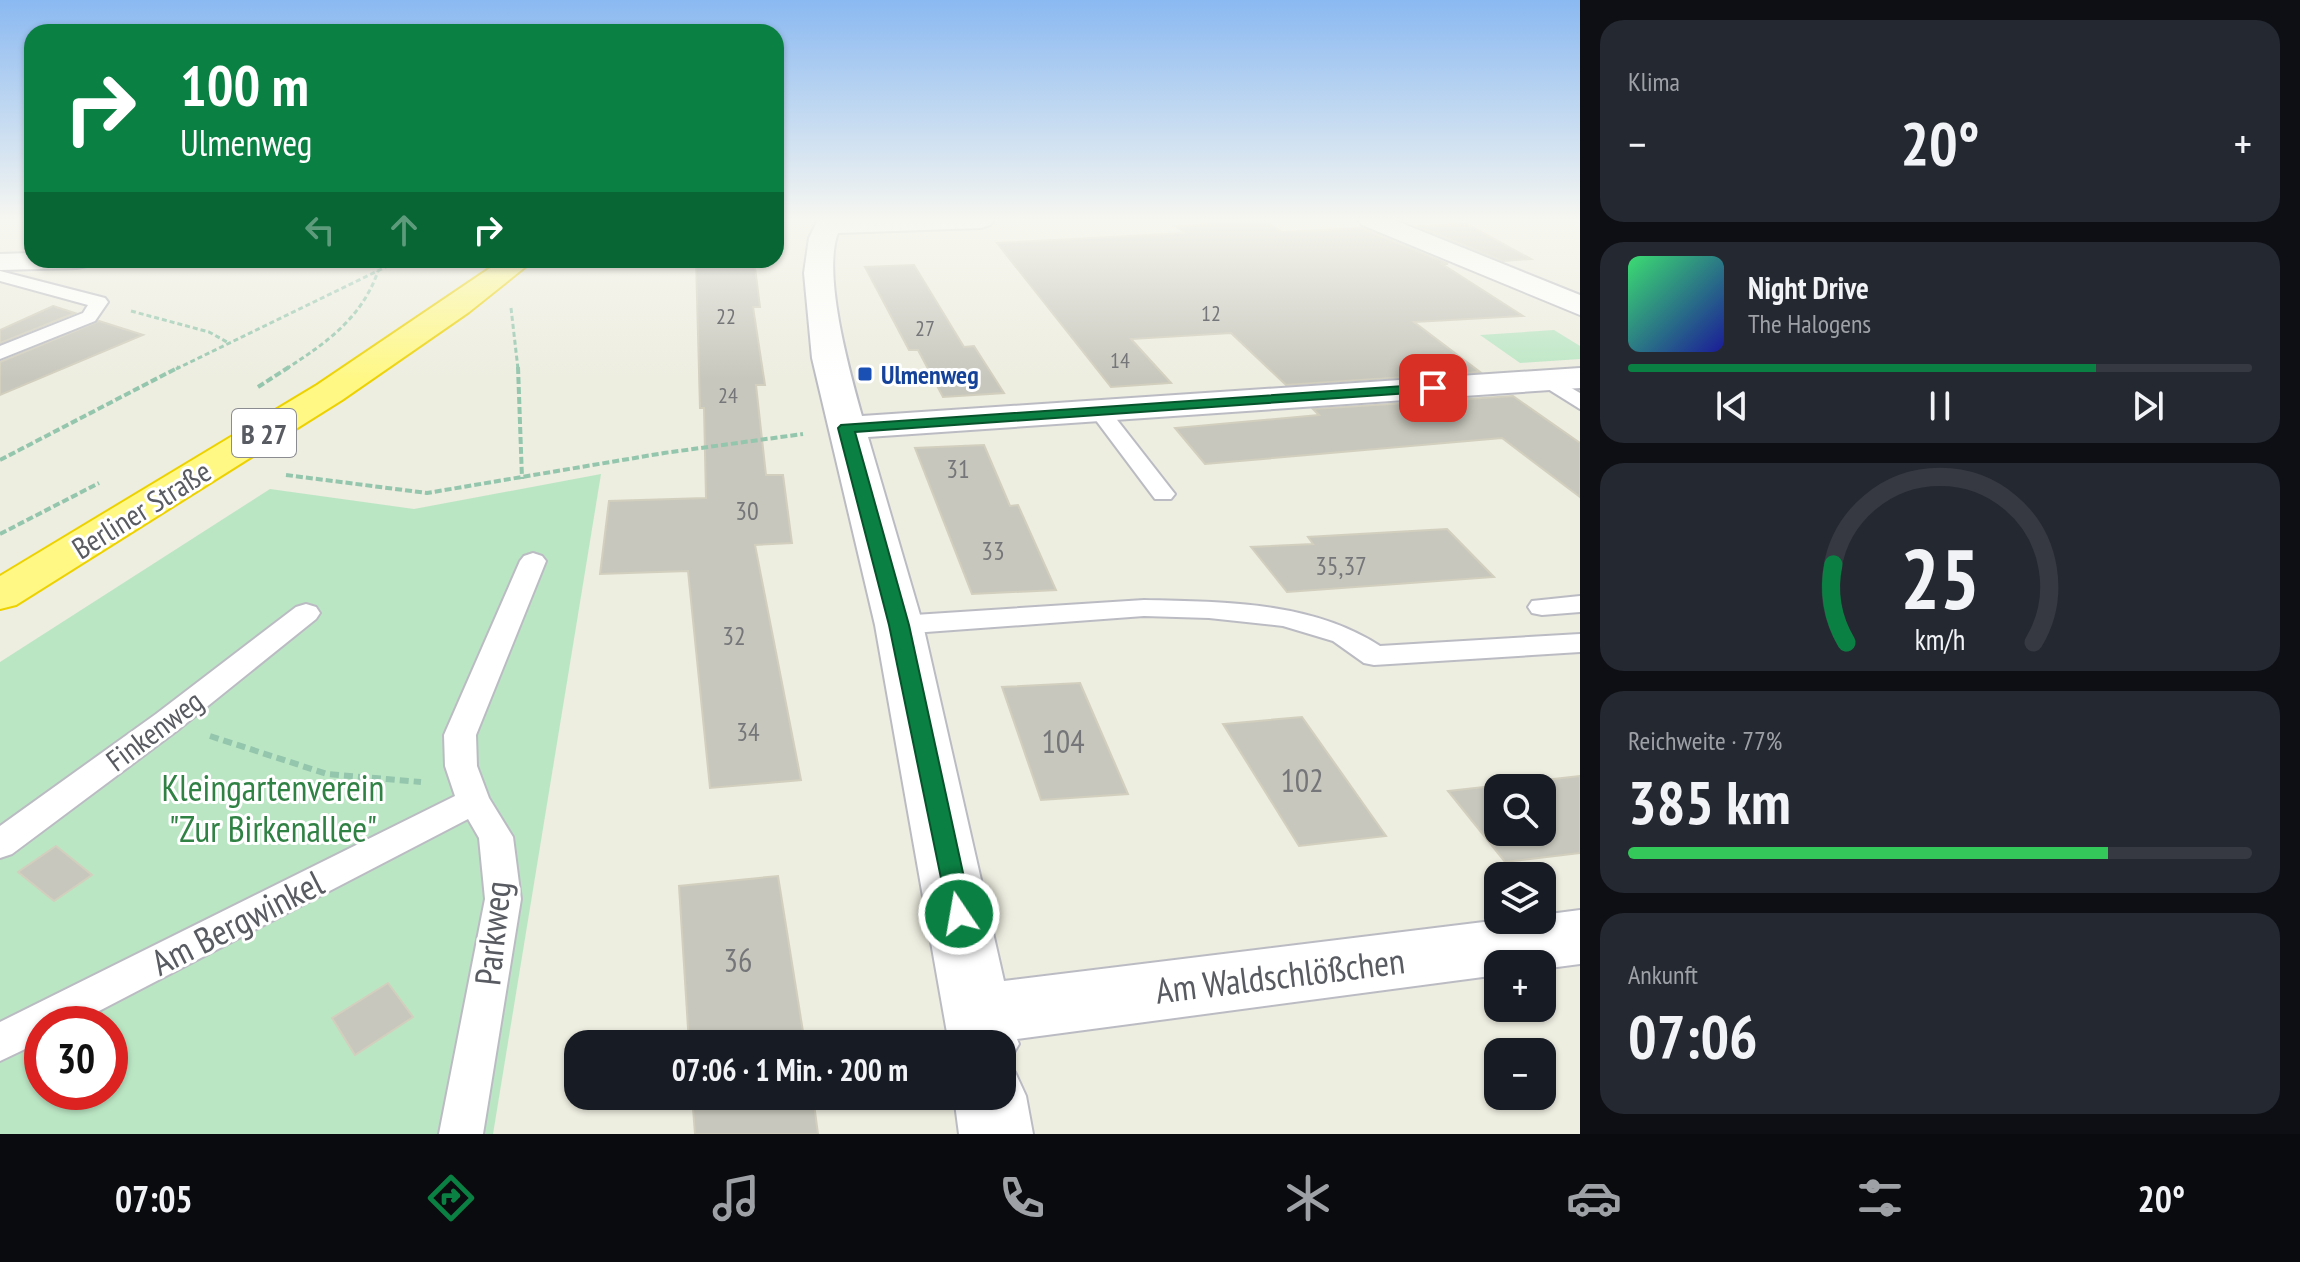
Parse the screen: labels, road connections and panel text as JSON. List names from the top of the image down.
{
  "streets": {
    "highway": ["B 27", "Berliner Straße"],
    "street": ["Am Waldschlößchen"],
    "lane": ["Finkenweg", "Am Bergwinkel", "Parkweg"]
  },
  "crossings": [
    ["Am Bergwinkel", "Parkweg"]
  ],
  "parks": ["Kleingartenverein \"Zur Birkenallee\""],
  "places": {
    "transit": ["Ulmenweg"]
  },
  "house_numbers": [
    "12",
    "22",
    "27",
    "14",
    "24",
    "31",
    "30",
    "33",
    "35,37",
    "32",
    "34",
    "104",
    "102",
    "36"
  ],
  "page": {
    "tile": [
      "Klima",
      ["Reichweite · 77%", "385 km"],
      ["Ankunft", "07:06"]
    ],
    "turn": ["100 m", "Ulmenweg"],
    "heat": ["−", "20°", "+"],
    "song": ["Night Drive", "The Halogens"],
    "map_buttons": ["+", "−"],
    "limit": "30",
    "trip": "07:06 · 1 Min. · 200 m",
    "tabs": ["07:05", "20°"],
    "gauge": ["25", "km/h"]
  }
}
